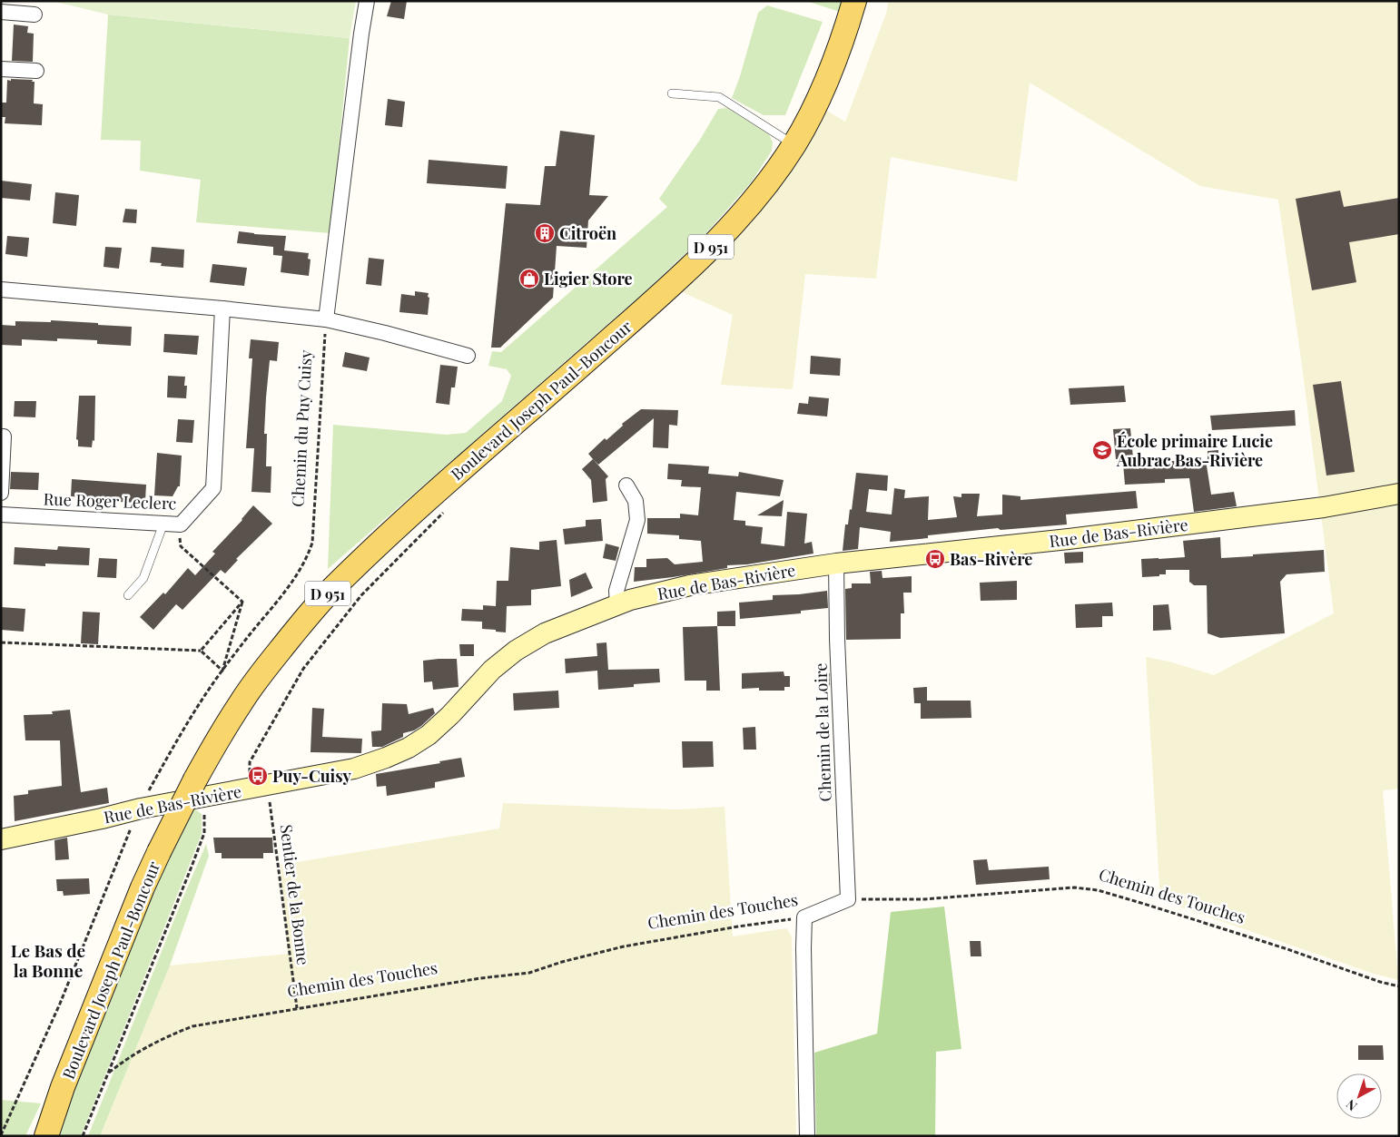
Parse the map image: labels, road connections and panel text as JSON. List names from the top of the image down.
{
  "streets": {
    "main road": ["D 951", "Boulevard Joseph Paul-Boncour"],
    "street": [
      "Rue Roger Leclerc",
      "Rue de Bas-Rivière",
      "Chemin de la Loire",
      "Chemin des Touches"
    ],
    "path": ["Chemin du Puy Cuisy", "Sentier de la Bonne"]
  },
  "crossings": [
    ["Boulevard Joseph Paul-Boncour", "Rue de Bas-Rivière"],
    ["Chemin du Puy Cuisy", "Rue de Bas-Rivière"],
    ["Rue de Bas-Rivière", "Chemin de la Loire"],
    ["Rue de Bas-Rivière", "Sentier de la Bonne"],
    ["Chemin de la Loire", "Chemin des Touches"],
    ["Sentier de la Bonne", "Chemin des Touches"]
  ],
  "districts": ["Le Bas de la Bonne"],
  "places": {
    "building": ["Citroën"],
    "shop": ["Ligier Store"],
    "school or university": ["École primaire Lucie Aubrac Bas-Rivière"],
    "bus stop": ["Bas-Rivère", "Puy-Cuisy"]
  },
  "north": "bottom left"
}
